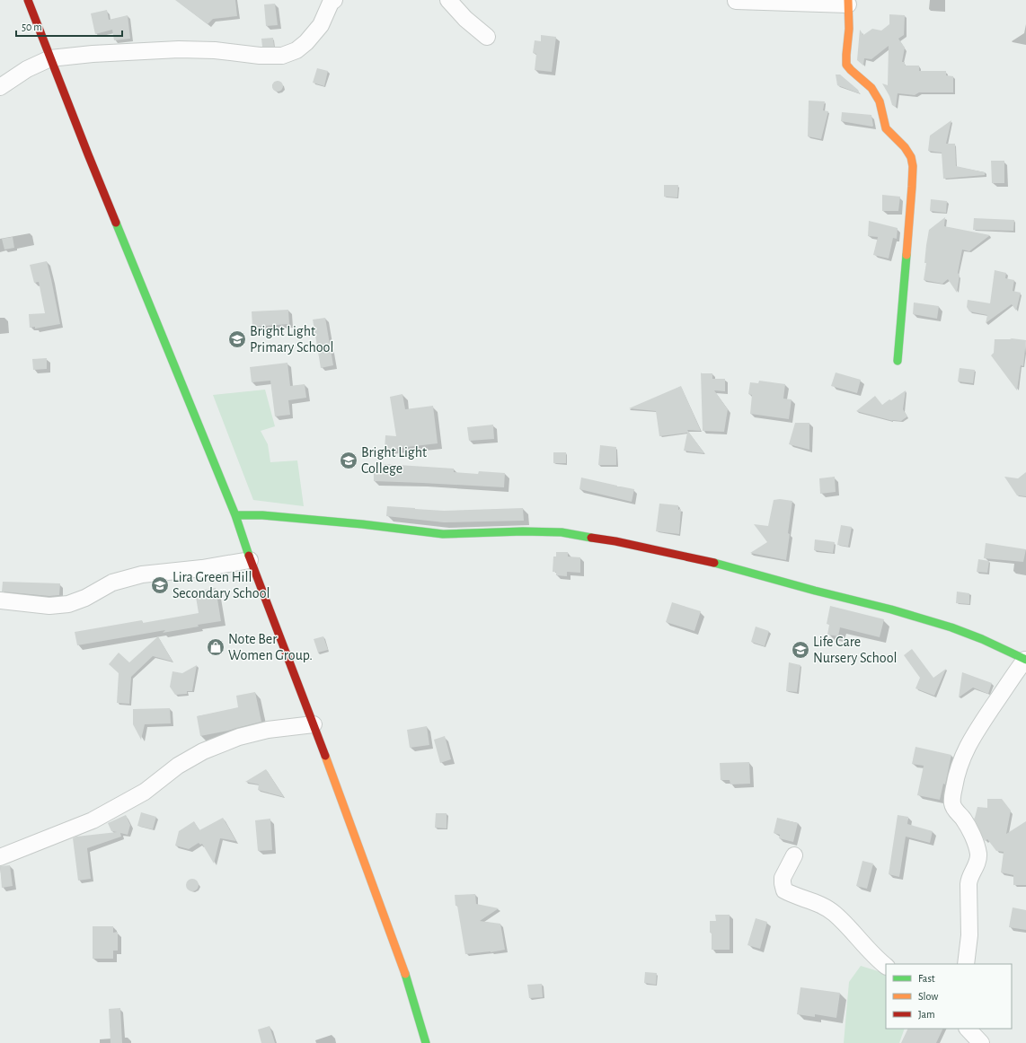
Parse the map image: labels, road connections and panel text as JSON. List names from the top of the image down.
{
  "places": {
    "school or university": [
      "Bright Light Primary School",
      "Bright Light College",
      "Lira Green Hill Secondary School",
      "Life Care Nursery School"
    ],
    "shop": ["Note Ber Women Group."]
  },
  "legend": ["Fast", "Slow", "Jam"],
  "scale_bar": "50 m"
}
